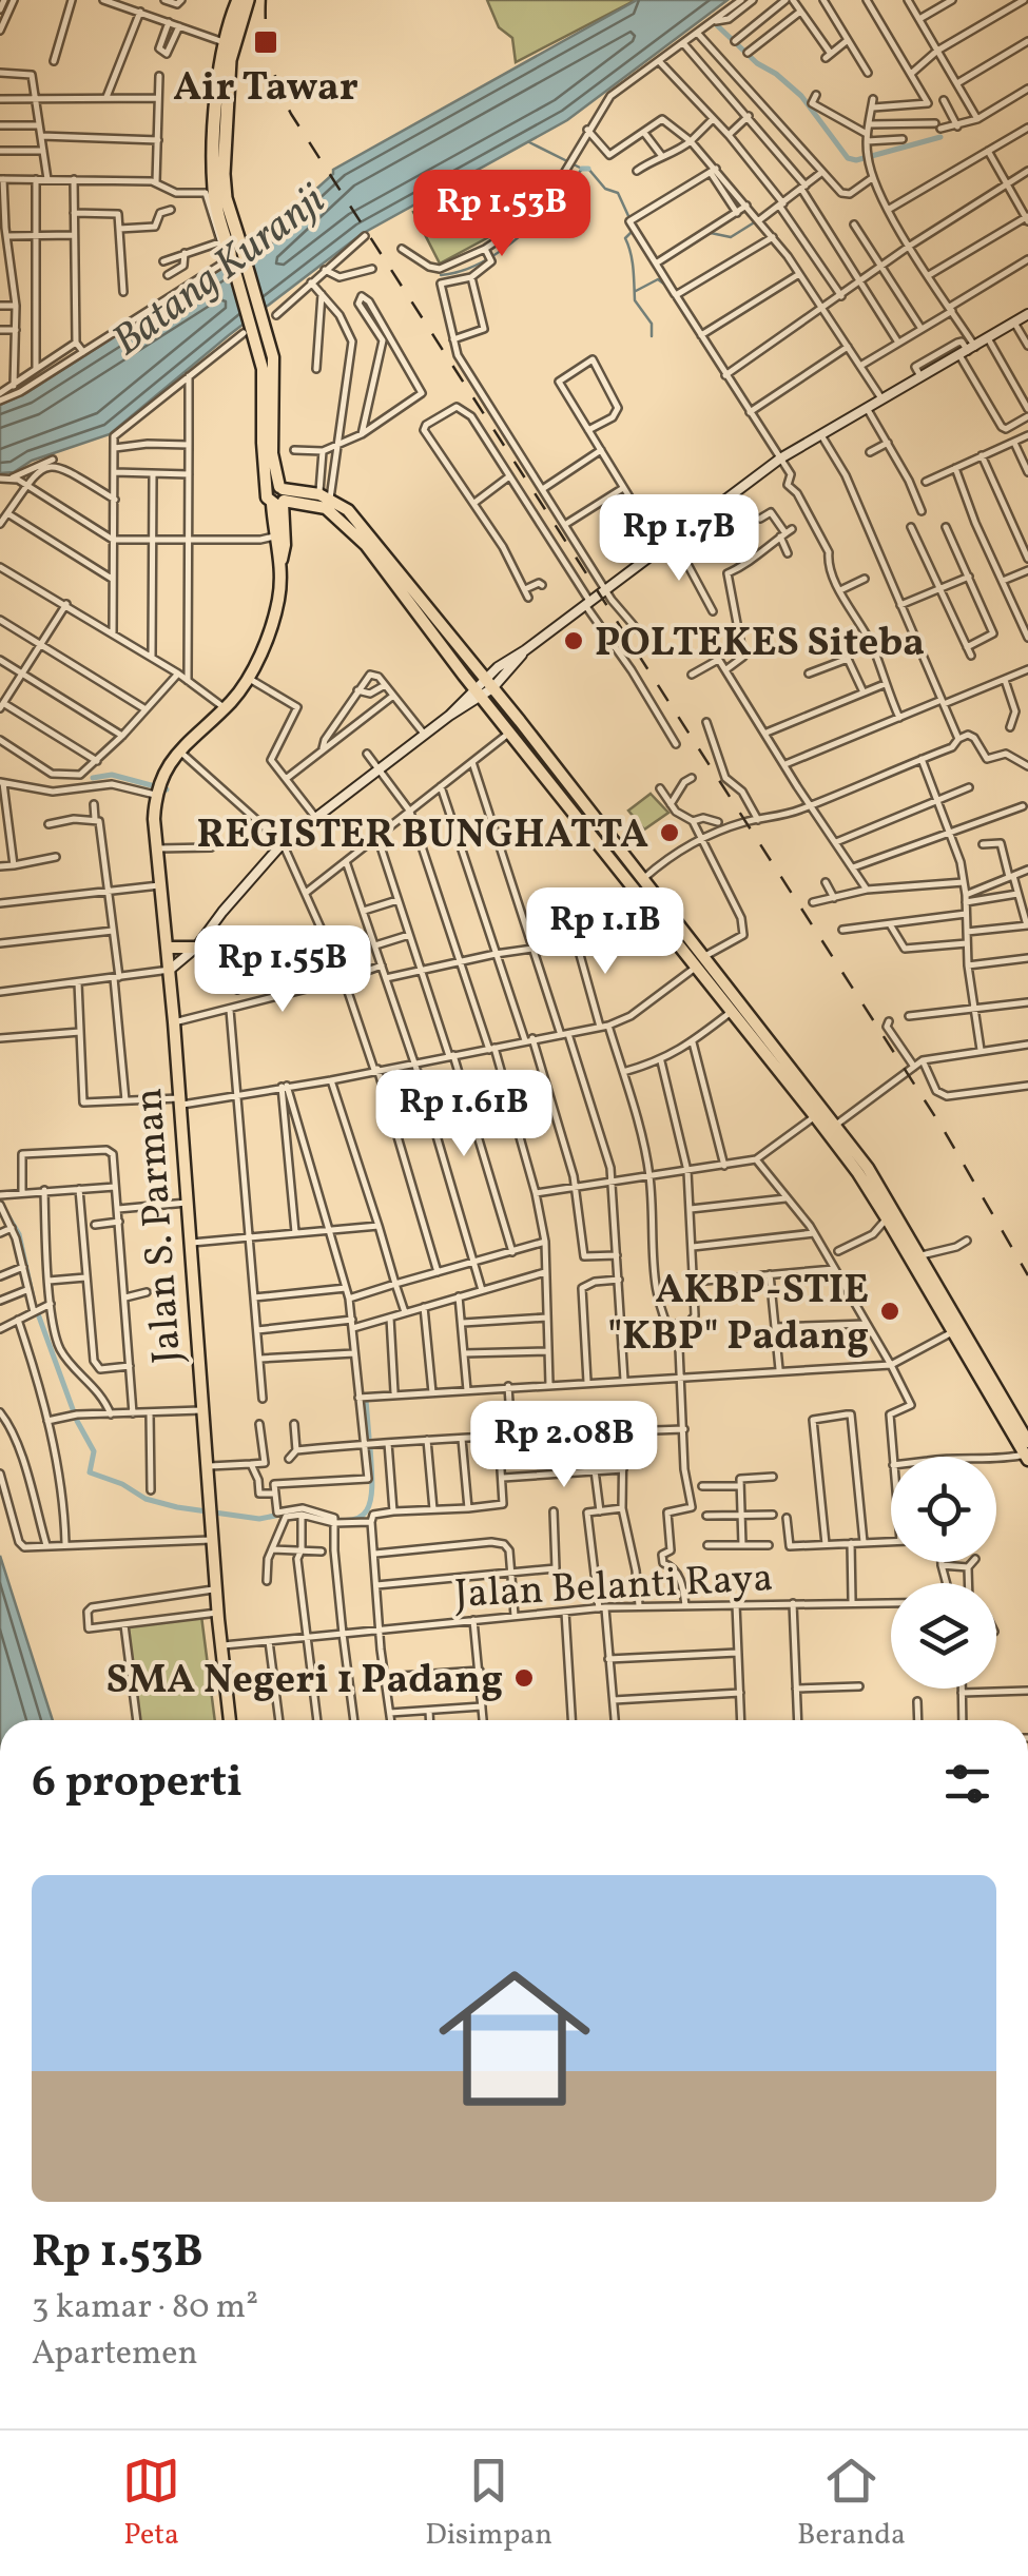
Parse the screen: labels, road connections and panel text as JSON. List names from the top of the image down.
{
  "streets": {
    "main road": ["Jalan S. Parman"],
    "street": ["Jalan Belanti Raya"]
  },
  "crossings": [
    ["Jalan S. Parman", "Jalan Belanti Raya"]
  ],
  "water": ["Batang Kuranji"],
  "places": {
    "transit": ["Air Tawar"],
    "other": [
      "POLTEKES Siteba",
      "REGISTER BUNGHATTA",
      "AKBP-STIE \"KBP\" Padang",
      "SMA Negeri 1 Padang"
    ]
  },
  "page": {
    "price": [
      "Rp 1.53B",
      "Rp 1.7B",
      "Rp 1.1B",
      "Rp 1.55B",
      "Rp 1.61B",
      "Rp 2.08B"
    ],
    "heading": "6 properti",
    "list": [
      {
        "name": "Rp 1.53B",
        "note": "3 kamar · 80 m² · Apartemen"
      }
    ],
    "tabs": ["Peta", "Disimpan", "Beranda"]
  }
}
